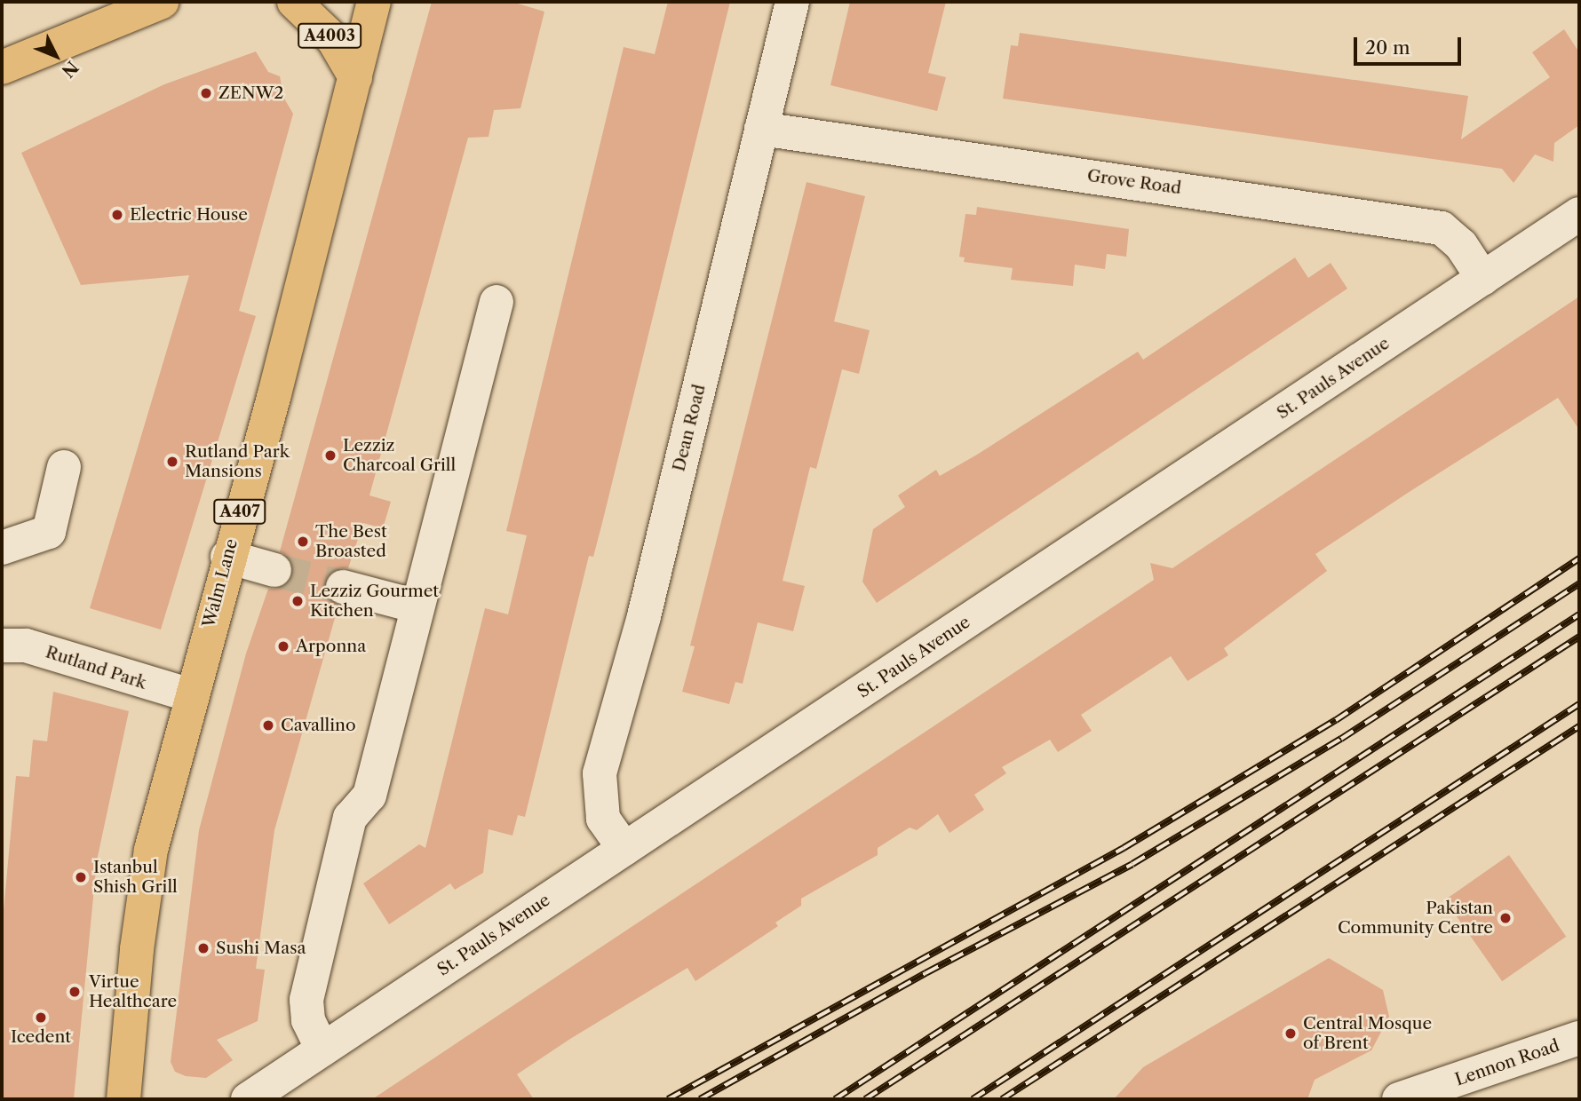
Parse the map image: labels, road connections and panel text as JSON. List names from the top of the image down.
{
  "streets": {
    "main road": ["A4003", "A407", "Walm Lane"],
    "street": [
      "Grove Road",
      "St. Pauls Avenue",
      "Dean Road",
      "Rutland Park",
      "Lennon Road"
    ]
  },
  "crossings": [
    ["A4003", "Walm Lane"],
    ["Grove Road", "St. Pauls Avenue"],
    ["Grove Road", "Dean Road"],
    ["St. Pauls Avenue", "Dean Road"],
    ["Walm Lane", "Rutland Park"]
  ],
  "places": [
    "ZENW2",
    "Electric House",
    "Lezziz Charcoal Grill",
    "Rutland Park Mansions",
    "The Best Broasted",
    "Lezziz Gourmet Kitchen",
    "Arponna",
    "Cavallino",
    "Istanbul Shish Grill",
    "Pakistan Community Centre",
    "Sushi Masa",
    "Virtue Healthcare",
    "Icedent",
    "Central Mosque of Brent"
  ],
  "scale_bar": "20 m",
  "north": "bottom right"
}
